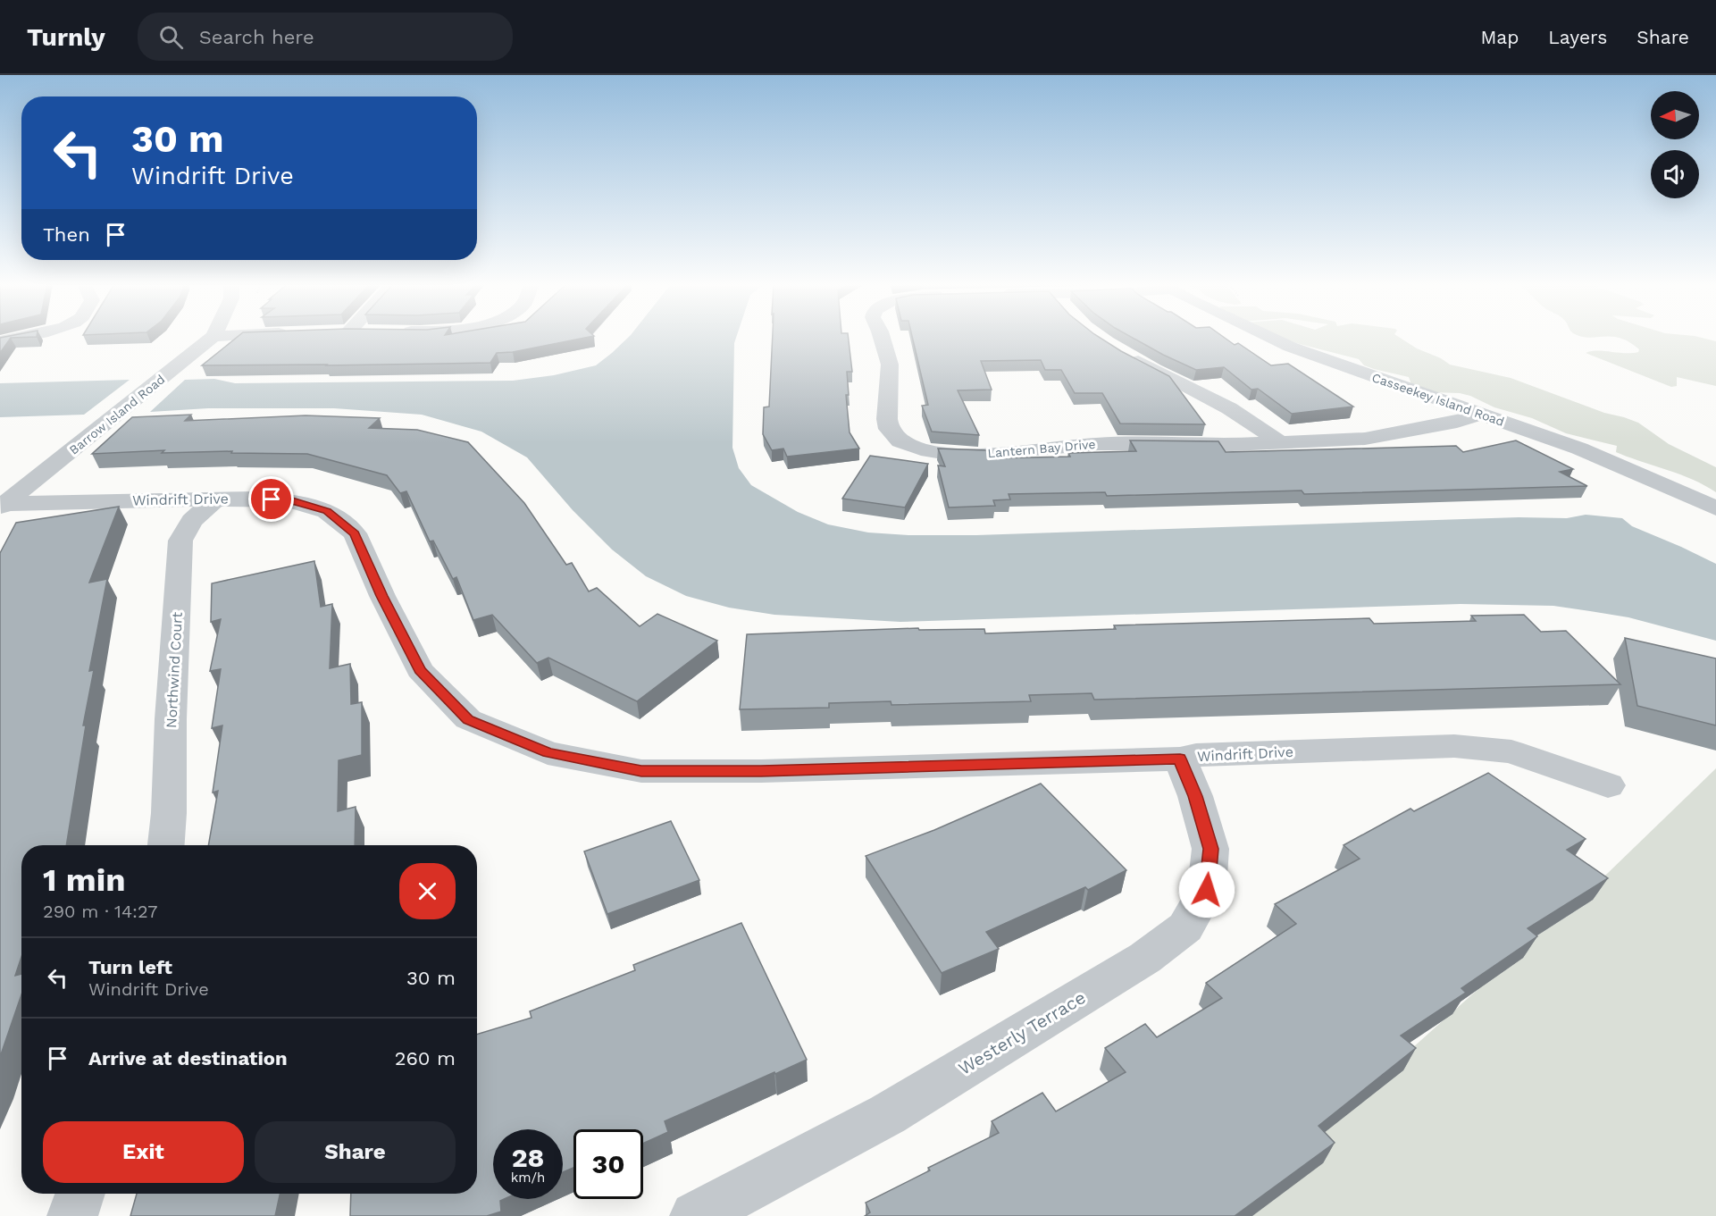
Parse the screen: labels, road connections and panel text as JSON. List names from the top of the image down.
{
  "streets": {
    "street": [
      "Casseekey Island Road",
      "Barrow Island Road",
      "Lantern Bay Drive",
      "Windrift Drive",
      "Northwind Court",
      "Westerly Terrace"
    ]
  },
  "crossings": [
    ["Casseekey Island Road", "Lantern Bay Drive"],
    ["Barrow Island Road", "Windrift Drive"],
    ["Windrift Drive", "Northwind Court"],
    ["Windrift Drive", "Westerly Terrace"]
  ],
  "north": "left",
  "page": {
    "header": "Turnly",
    "search": "Search here",
    "nav": ["Map", "Layers", "Share"],
    "turn": ["30 m", "Windrift Drive"],
    "then": "Then",
    "heading": ["1 min", "290 m · 14:27"],
    "list": [
      {
        "name": "Turn left",
        "note": "Windrift Drive",
        "value": "30 m"
      },
      {
        "name": "Arrive at destination",
        "value": "260 m"
      }
    ],
    "buttons": ["Exit", "Share"],
    "speed": "28 km/h",
    "limit": "30"
  }
}
